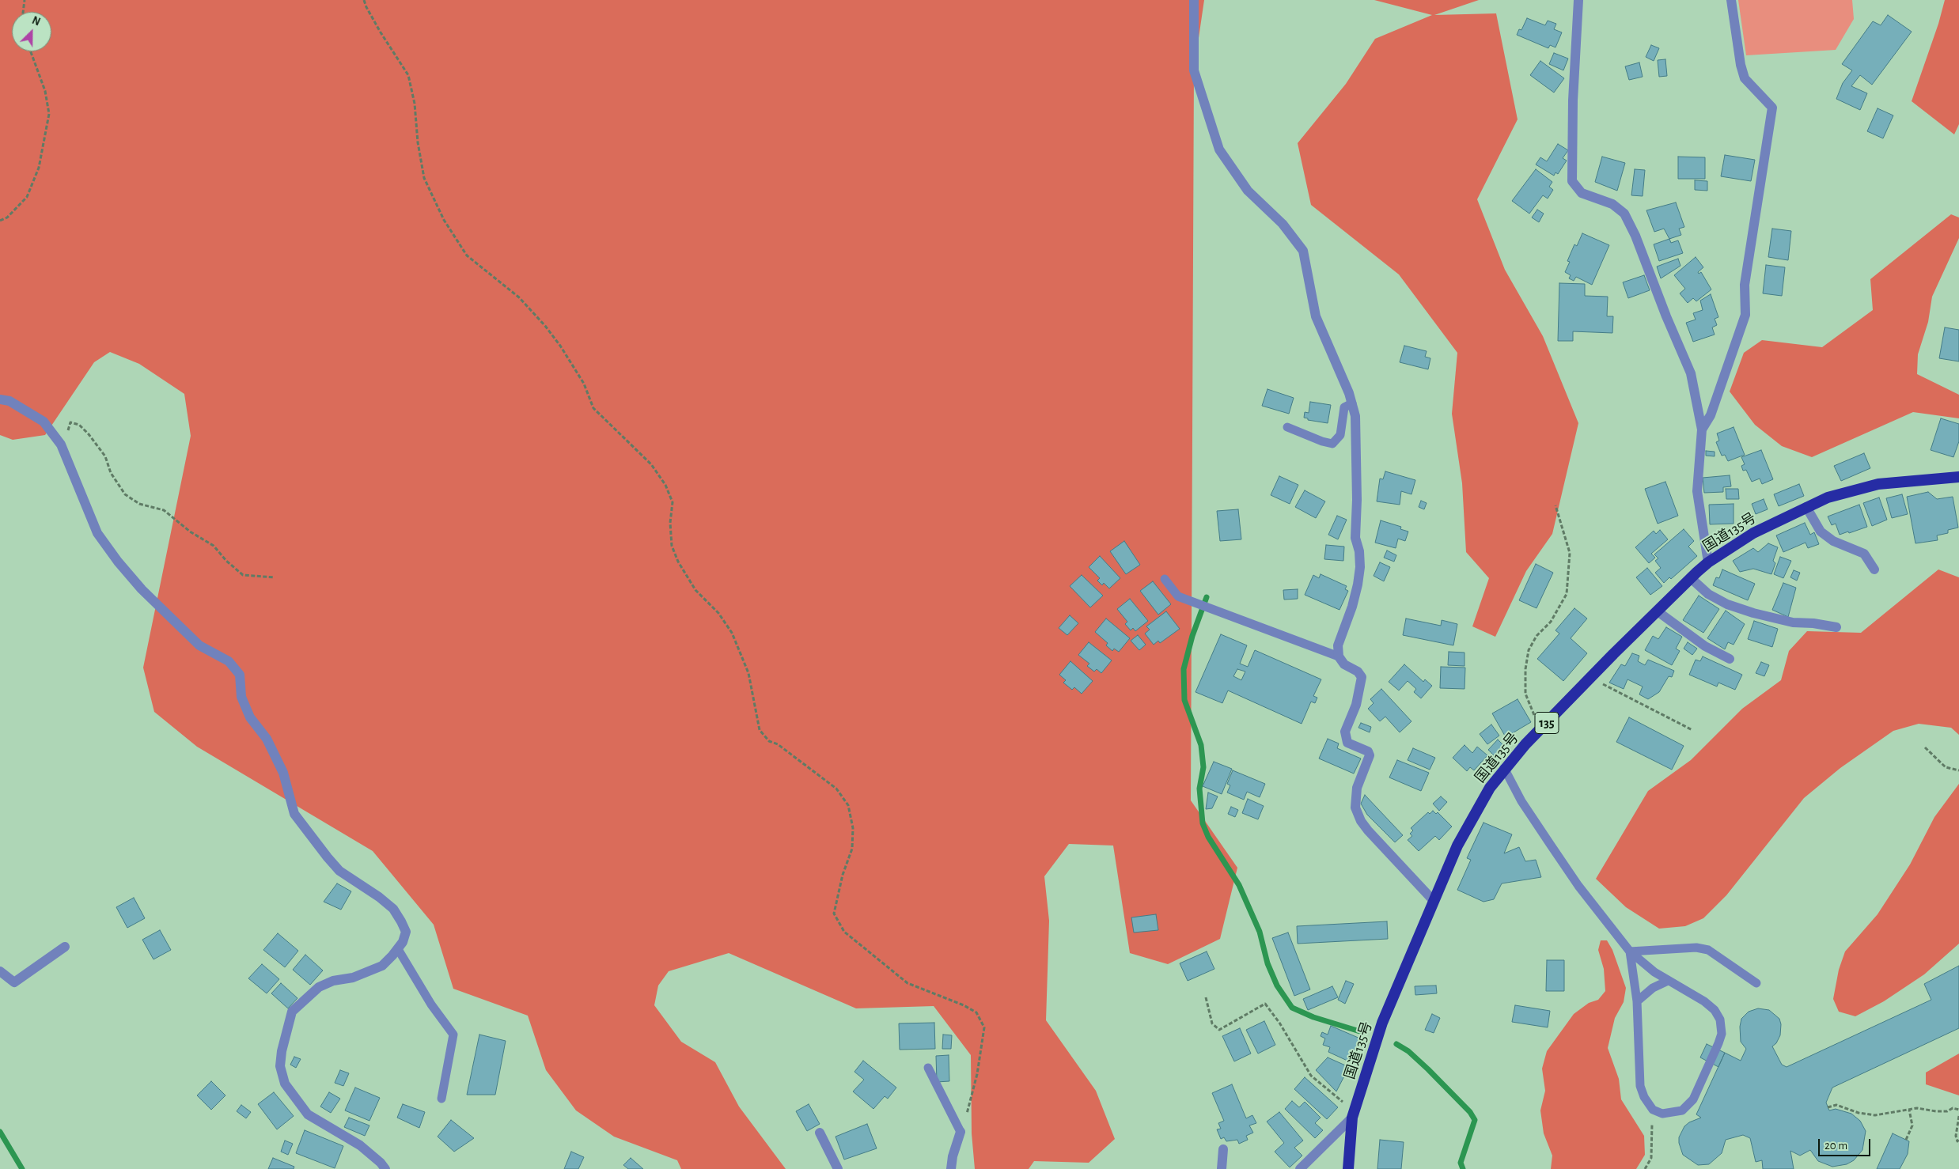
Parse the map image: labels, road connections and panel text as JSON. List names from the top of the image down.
{
  "streets": {
    "highway": ["国道135号", "135"]
  },
  "scale_bar": "20 m",
  "north": "top right"
}
